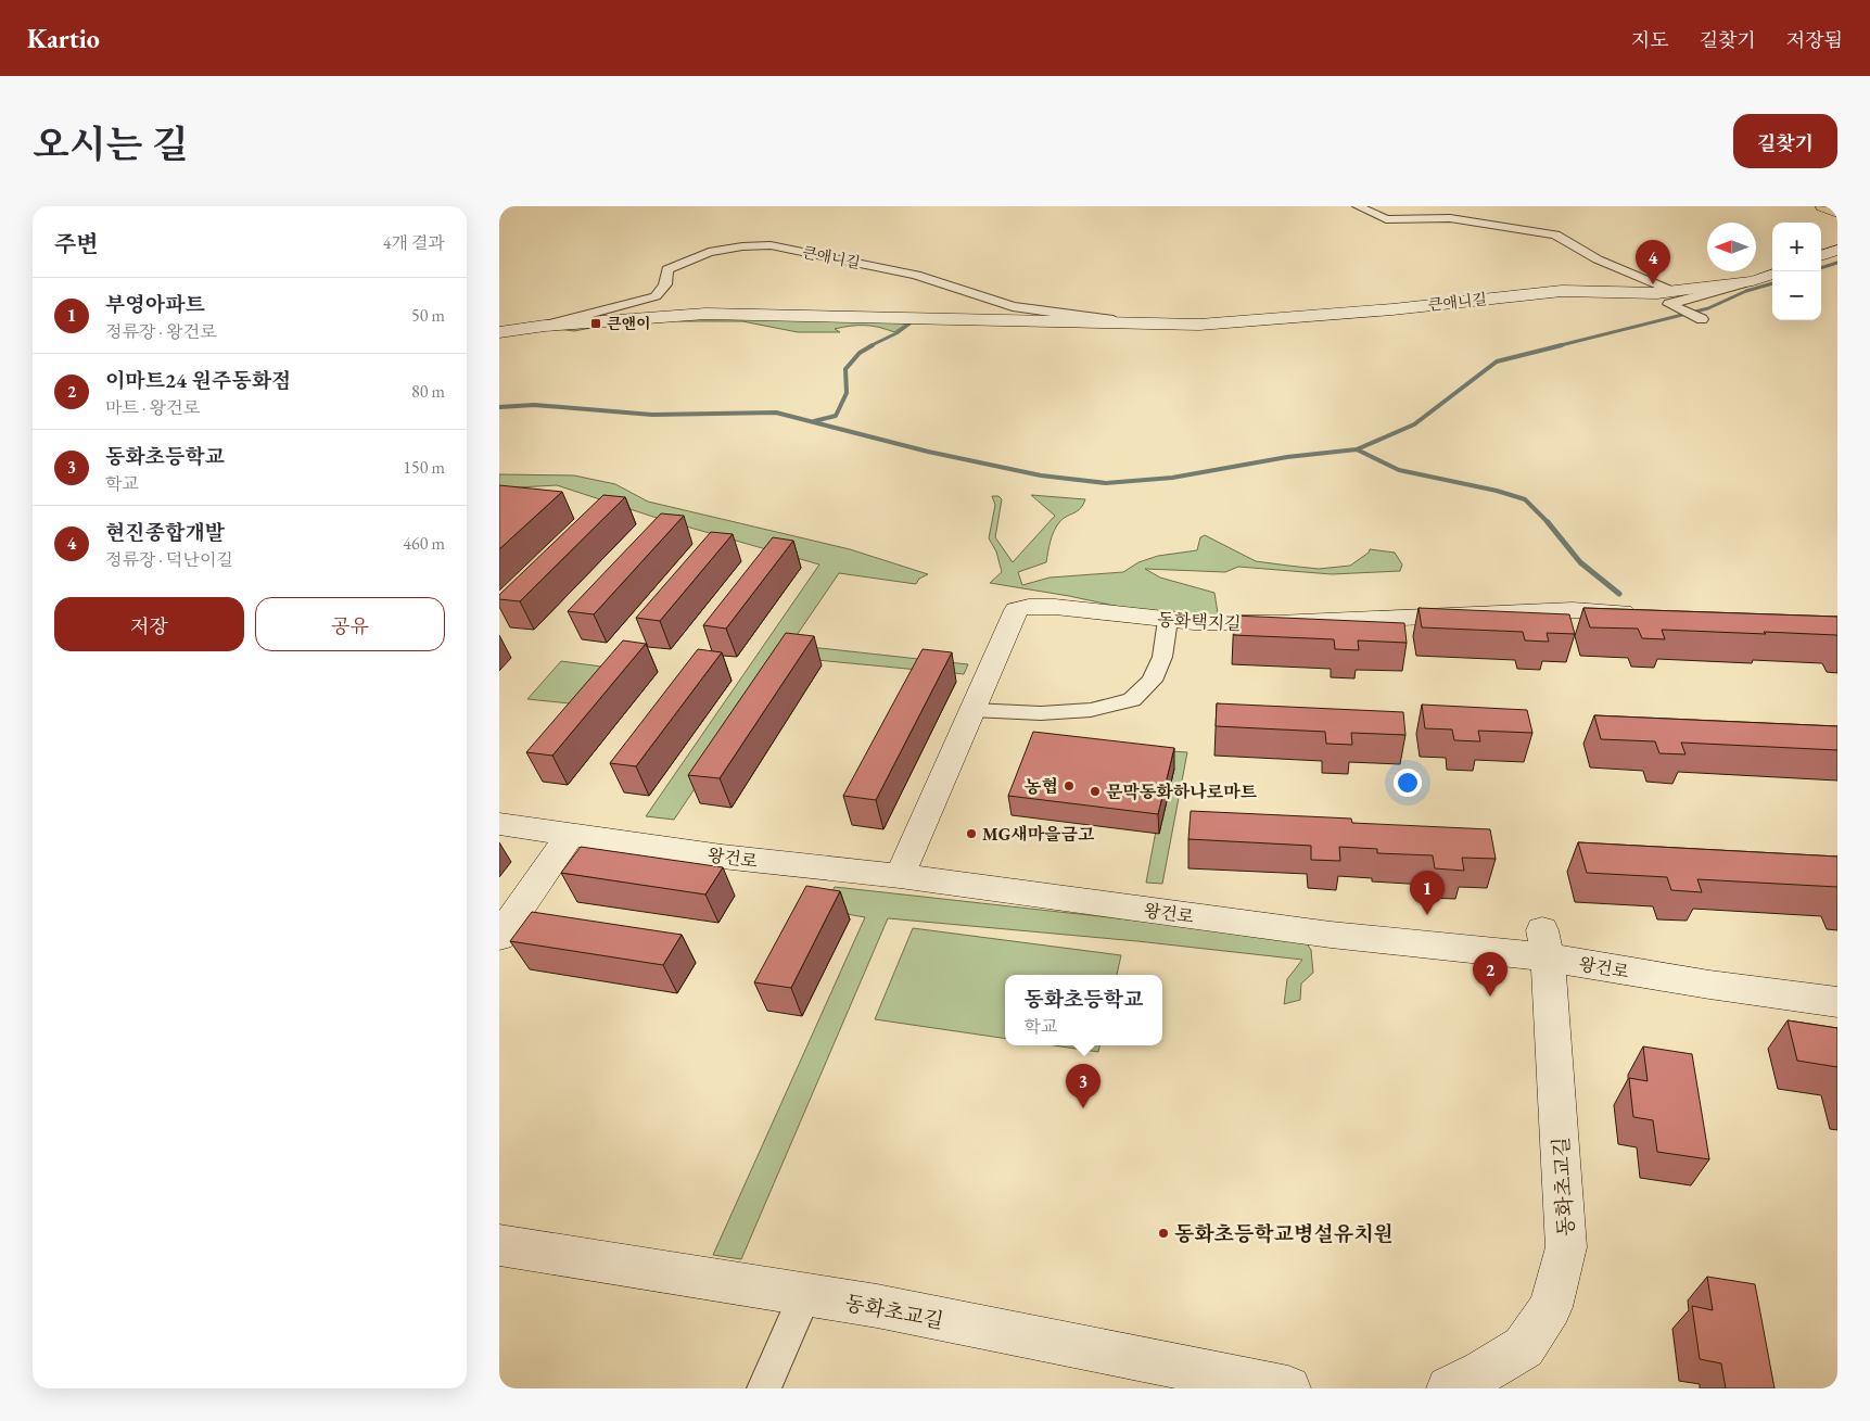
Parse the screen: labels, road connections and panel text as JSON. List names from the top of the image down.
{
  "streets": {
    "street": [
      "큰애니길",
      "동화택지길",
      "왕건로",
      "동화초교길"
    ]
  },
  "crossings": [
    ["동화택지길", "왕건로"],
    ["왕건로", "동화초교길"]
  ],
  "places": {
    "transit": ["큰앤이"],
    "other": [
      "농협",
      "문막동화하나로마트",
      "MG새마을금고",
      "동화초등학교병설유치원"
    ]
  },
  "north": "left",
  "page": {
    "header": "Kartio",
    "nav": ["지도", "길찾기", "저장됨"],
    "title": "오시는 길",
    "buttons": [
      "길찾기",
      ["저장", "공유"]
    ],
    "heading": ["주변", "4개 결과"],
    "map_buttons": ["+", "−"],
    "pins": [
      "4",
      "1",
      "2",
      "3"
    ],
    "list": [
      {
        "mark": "1",
        "name": "부영아파트",
        "note": "정류장 · 왕건로",
        "value": "50 m"
      },
      {
        "mark": "2",
        "name": "이마트24 원주동화점",
        "note": "마트 · 왕건로",
        "value": "80 m"
      },
      {
        "mark": "3",
        "name": "동화초등학교",
        "note": "학교",
        "value": "150 m"
      },
      {
        "mark": "4",
        "name": "현진종합개발",
        "note": "정류장 · 덕난이길",
        "value": "460 m"
      }
    ],
    "popup": ["동화초등학교", "학교"]
  }
}
